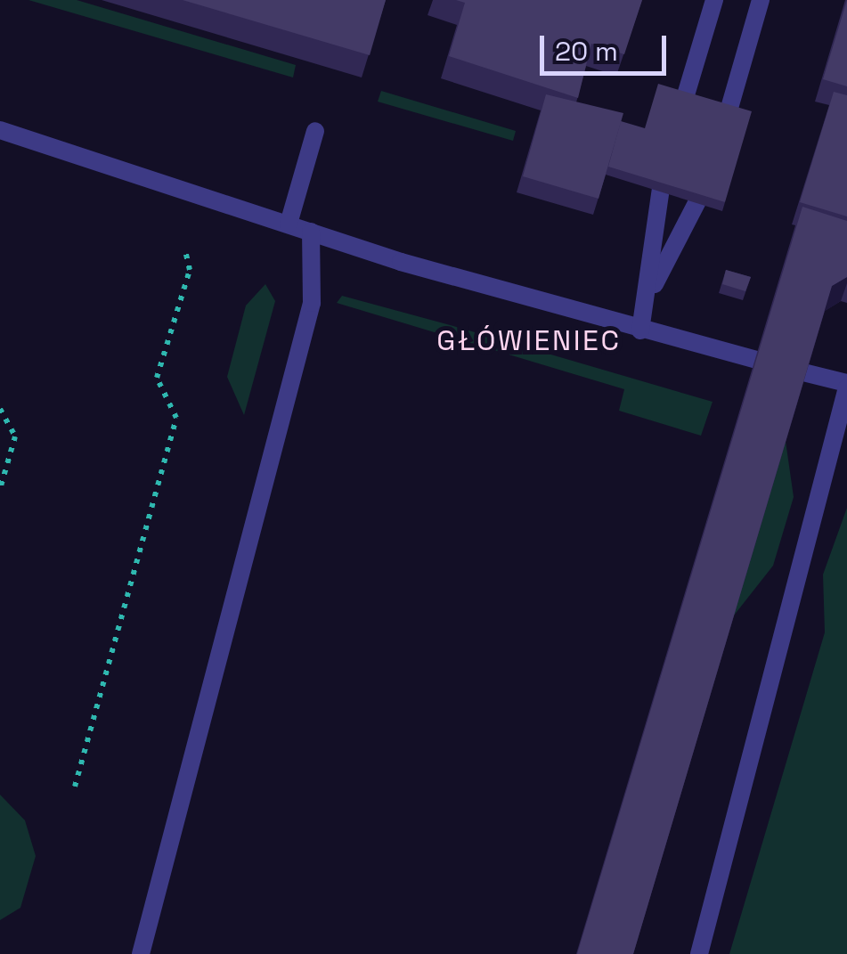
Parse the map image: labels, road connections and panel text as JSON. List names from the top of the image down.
{
  "districts": ["GŁÓWIENIEC"],
  "scale_bar": "20 m"
}
